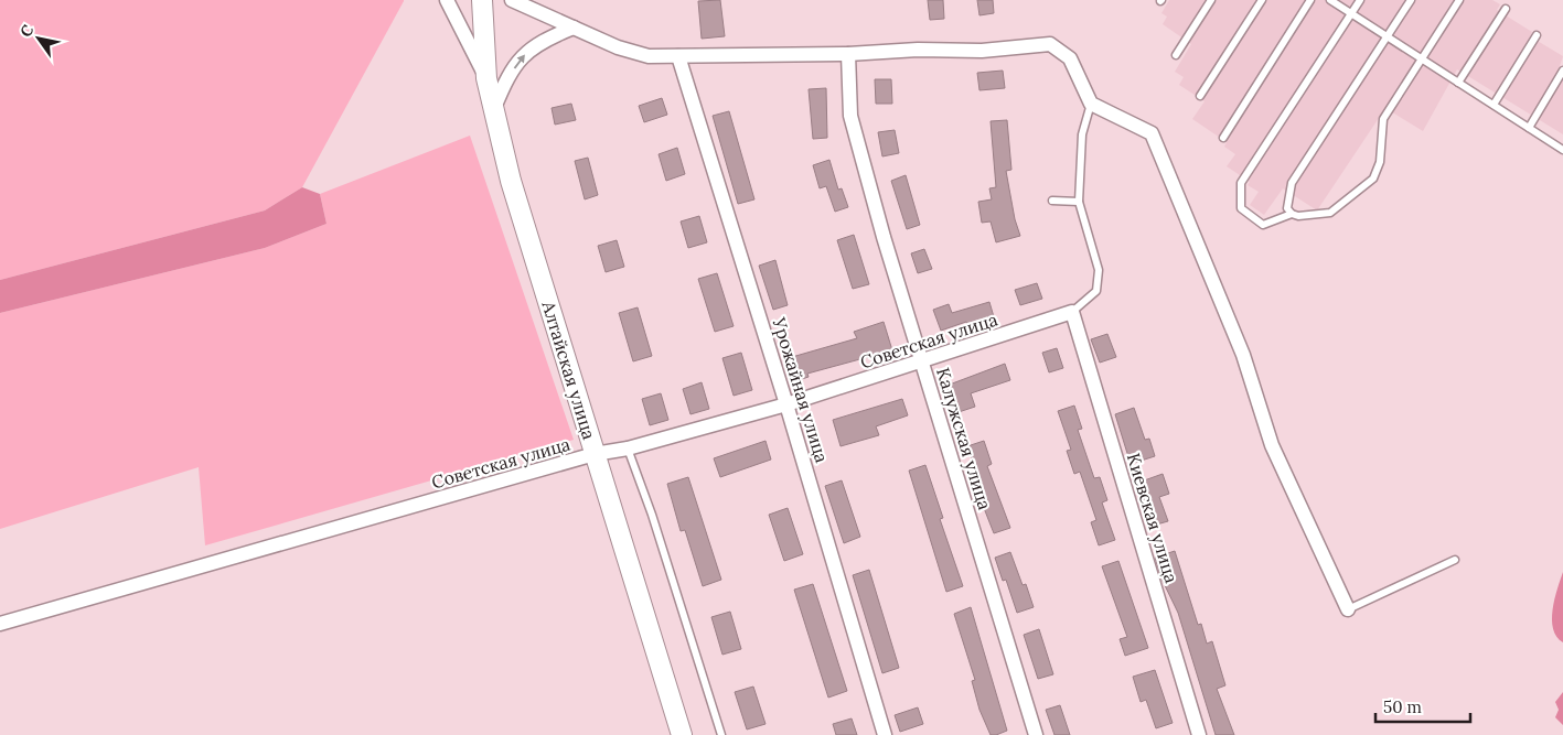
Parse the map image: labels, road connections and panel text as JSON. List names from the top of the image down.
{
  "streets": {
    "main road": ["Алтайская улица"],
    "street": [
      "Советская улица",
      "Урожайная улица",
      "Калужская улица",
      "Киевская улица"
    ]
  },
  "crossings": [
    ["Советская улица", "Алтайская улица"],
    ["Советская улица", "Урожайная улица"],
    ["Советская улица", "Калужская улица"],
    ["Советская улица", "Киевская улица"]
  ],
  "scale_bar": "50 m",
  "north": "top left"
}
